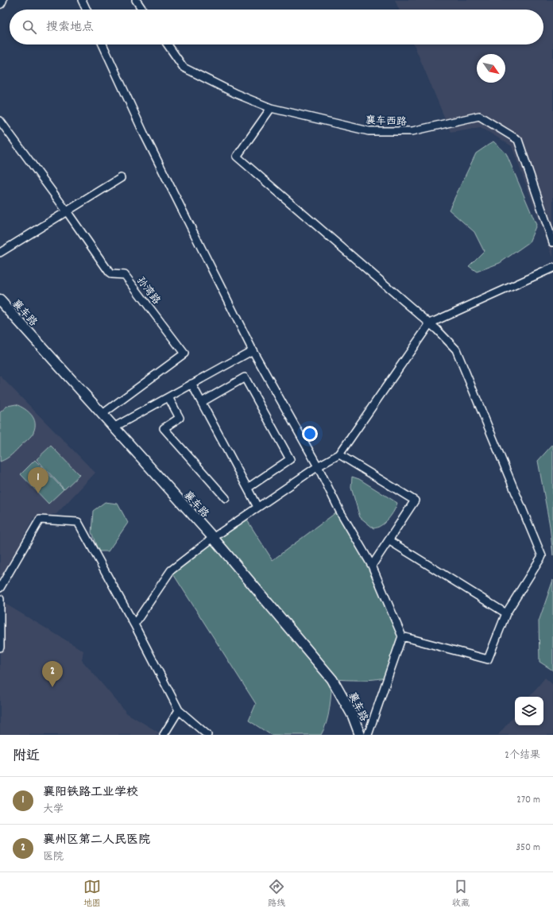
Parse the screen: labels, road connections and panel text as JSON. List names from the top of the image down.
{
  "streets": {
    "street": ["襄车西路", "孙湾路", "襄车路"]
  },
  "crossings": [
    ["孙湾路", "襄车路"]
  ],
  "north": "bottom right",
  "page": {
    "search": "搜索地点",
    "pins": ["1", "2"],
    "heading": ["附近", "2个结果"],
    "list": [
      {
        "mark": "1",
        "name": "襄阳铁路工业学校",
        "note": "大学",
        "value": "270 m"
      },
      {
        "mark": "2",
        "name": "襄州区第二人民医院",
        "note": "医院",
        "value": "350 m"
      }
    ],
    "nav": ["地图", "路线", "收藏"]
  }
}
